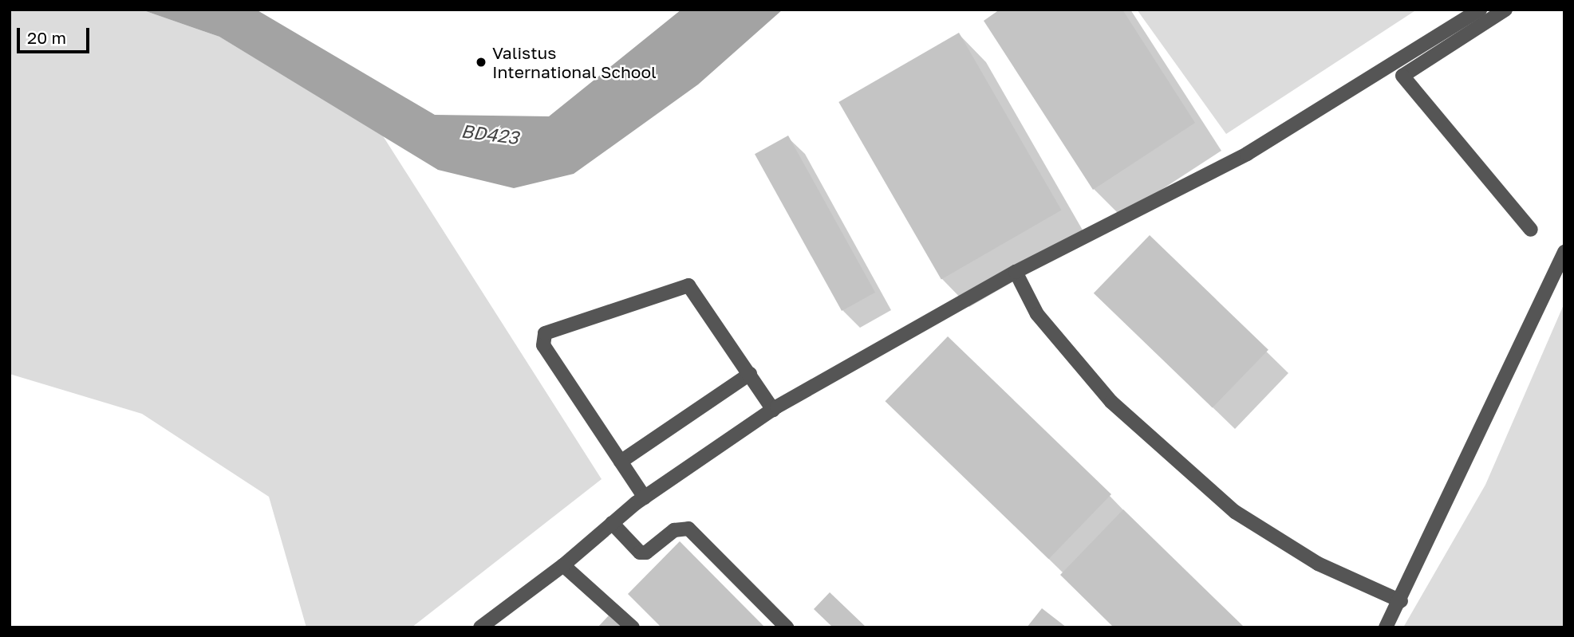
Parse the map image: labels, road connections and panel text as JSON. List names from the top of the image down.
{
  "water": ["BD423"],
  "places": ["Valistus International School"],
  "scale_bar": "20 m"
}
